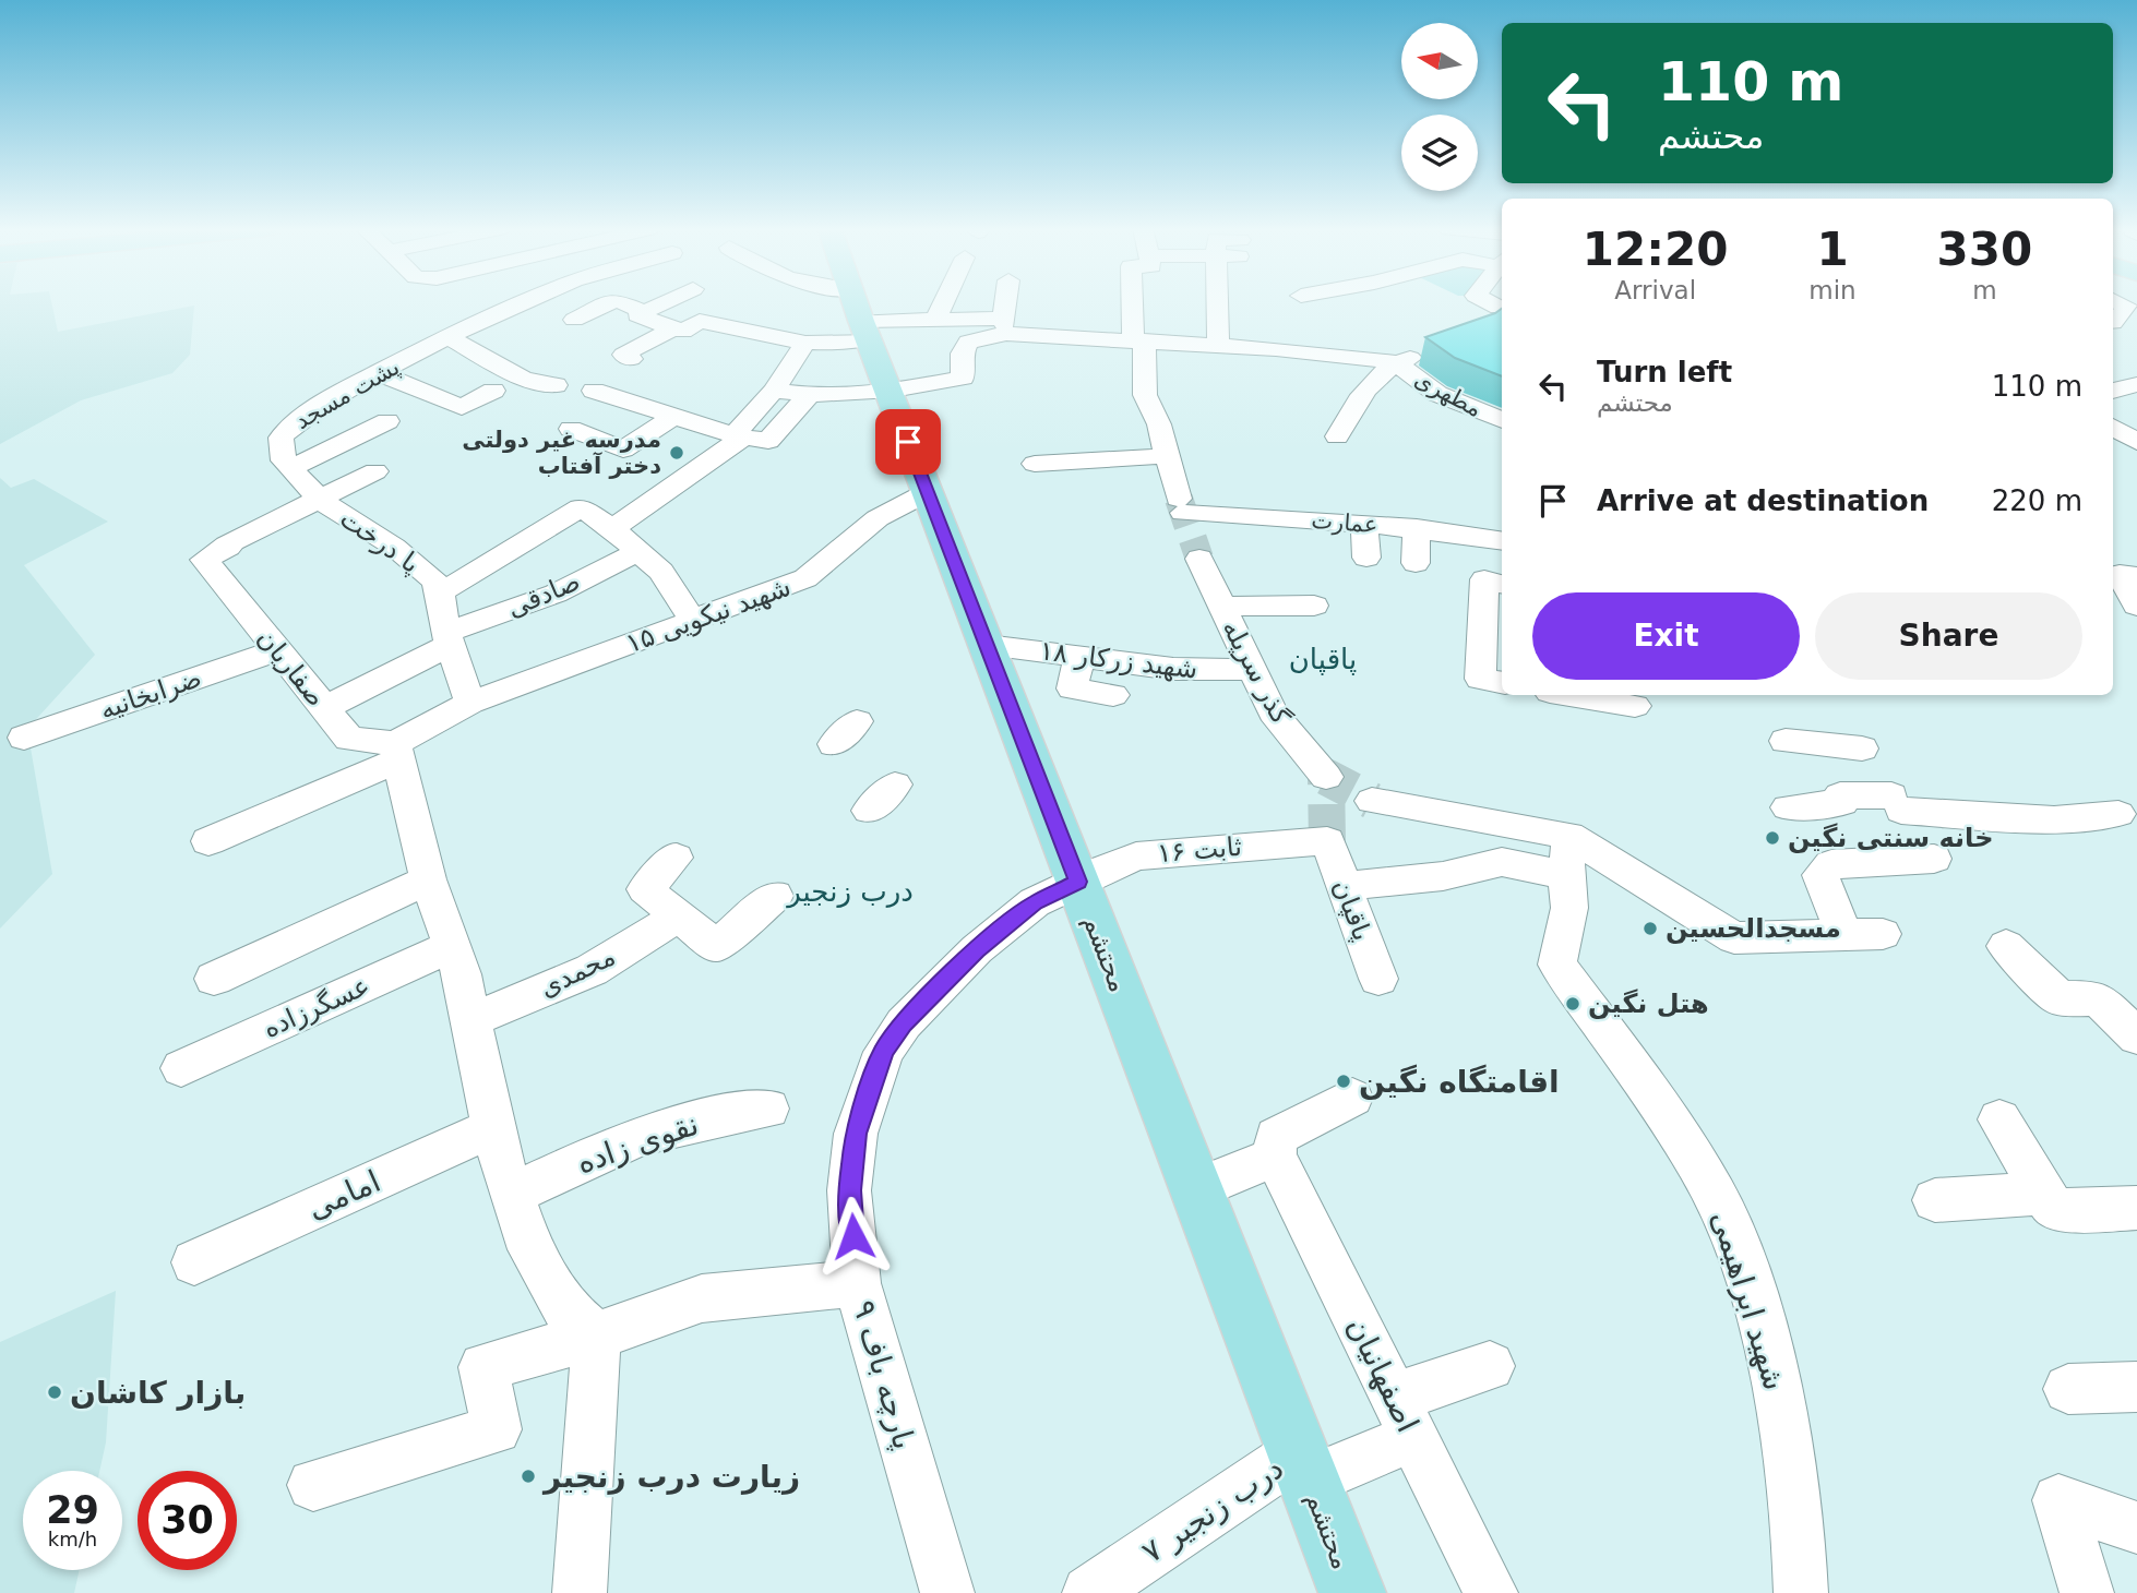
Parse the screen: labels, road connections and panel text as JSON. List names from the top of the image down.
{
  "streets": {
    "main road": ["محتشم"],
    "street": [
      "پشت مسجد",
      "مطهری",
      "عمارت",
      "پا درخت",
      "صادقی",
      "شهید نیکویی ۱۵",
      "شهید زرکار ۱۸",
      "صفاریان",
      "گذر سرپله",
      "ضرابخانیه",
      "ثابت ۱۶",
      "پاقپان",
      "محمدی",
      "عسگرزاده",
      "نقوی زاده",
      "امامی",
      "شهید ابراهیمی",
      "پارچه باف ۹",
      "اصفهانیان",
      "درب زنجیر ۷"
    ]
  },
  "crossings": [
    ["پشت مسجد", "پا درخت"],
    ["پا درخت", "صادقی"],
    ["پا درخت", "شهید نیکویی ۱۵"],
    ["پا درخت", "صفاریان"],
    ["صادقی", "صفاریان"],
    ["شهید نیکویی ۱۵", "صفاریان"],
    ["شهید نیکویی ۱۵", "محتشم"],
    ["شهید زرکار ۱۸", "گذر سرپله"],
    ["شهید زرکار ۱۸", "محتشم"],
    ["صفاریان", "ضرابخانیه"],
    ["ثابت ۱۶", "پاقپان"],
    ["ثابت ۱۶", "محتشم"],
    ["ثابت ۱۶", "پارچه باف ۹"],
    ["محتشم", "پارچه باف ۹"],
    ["محتشم", "درب زنجیر ۷"],
    ["اصفهانیان", "درب زنجیر ۷"]
  ],
  "districts": ["پاقپان", "درب زنجیر"],
  "places": [
    "مدرسه غیر دولتی دختر آفتاب",
    "خانه سنتی نگین",
    "مسجدالحسین",
    "هتل نگین",
    "اقامتگاه نگین",
    "بازار کاشان",
    "زیارت درب زنجیر"
  ],
  "north": "left",
  "page": {
    "turn": ["110 m", "محتشم"],
    "eta": [
      "12:20",
      "Arrival",
      "1",
      "min",
      "330",
      "m"
    ],
    "list": [
      {
        "name": "Turn left",
        "note": "محتشم",
        "value": "110 m"
      },
      {
        "name": "Arrive at destination",
        "value": "220 m"
      }
    ],
    "buttons": ["Exit", "Share"],
    "speed": "29 km/h",
    "limit": "30"
  }
}
